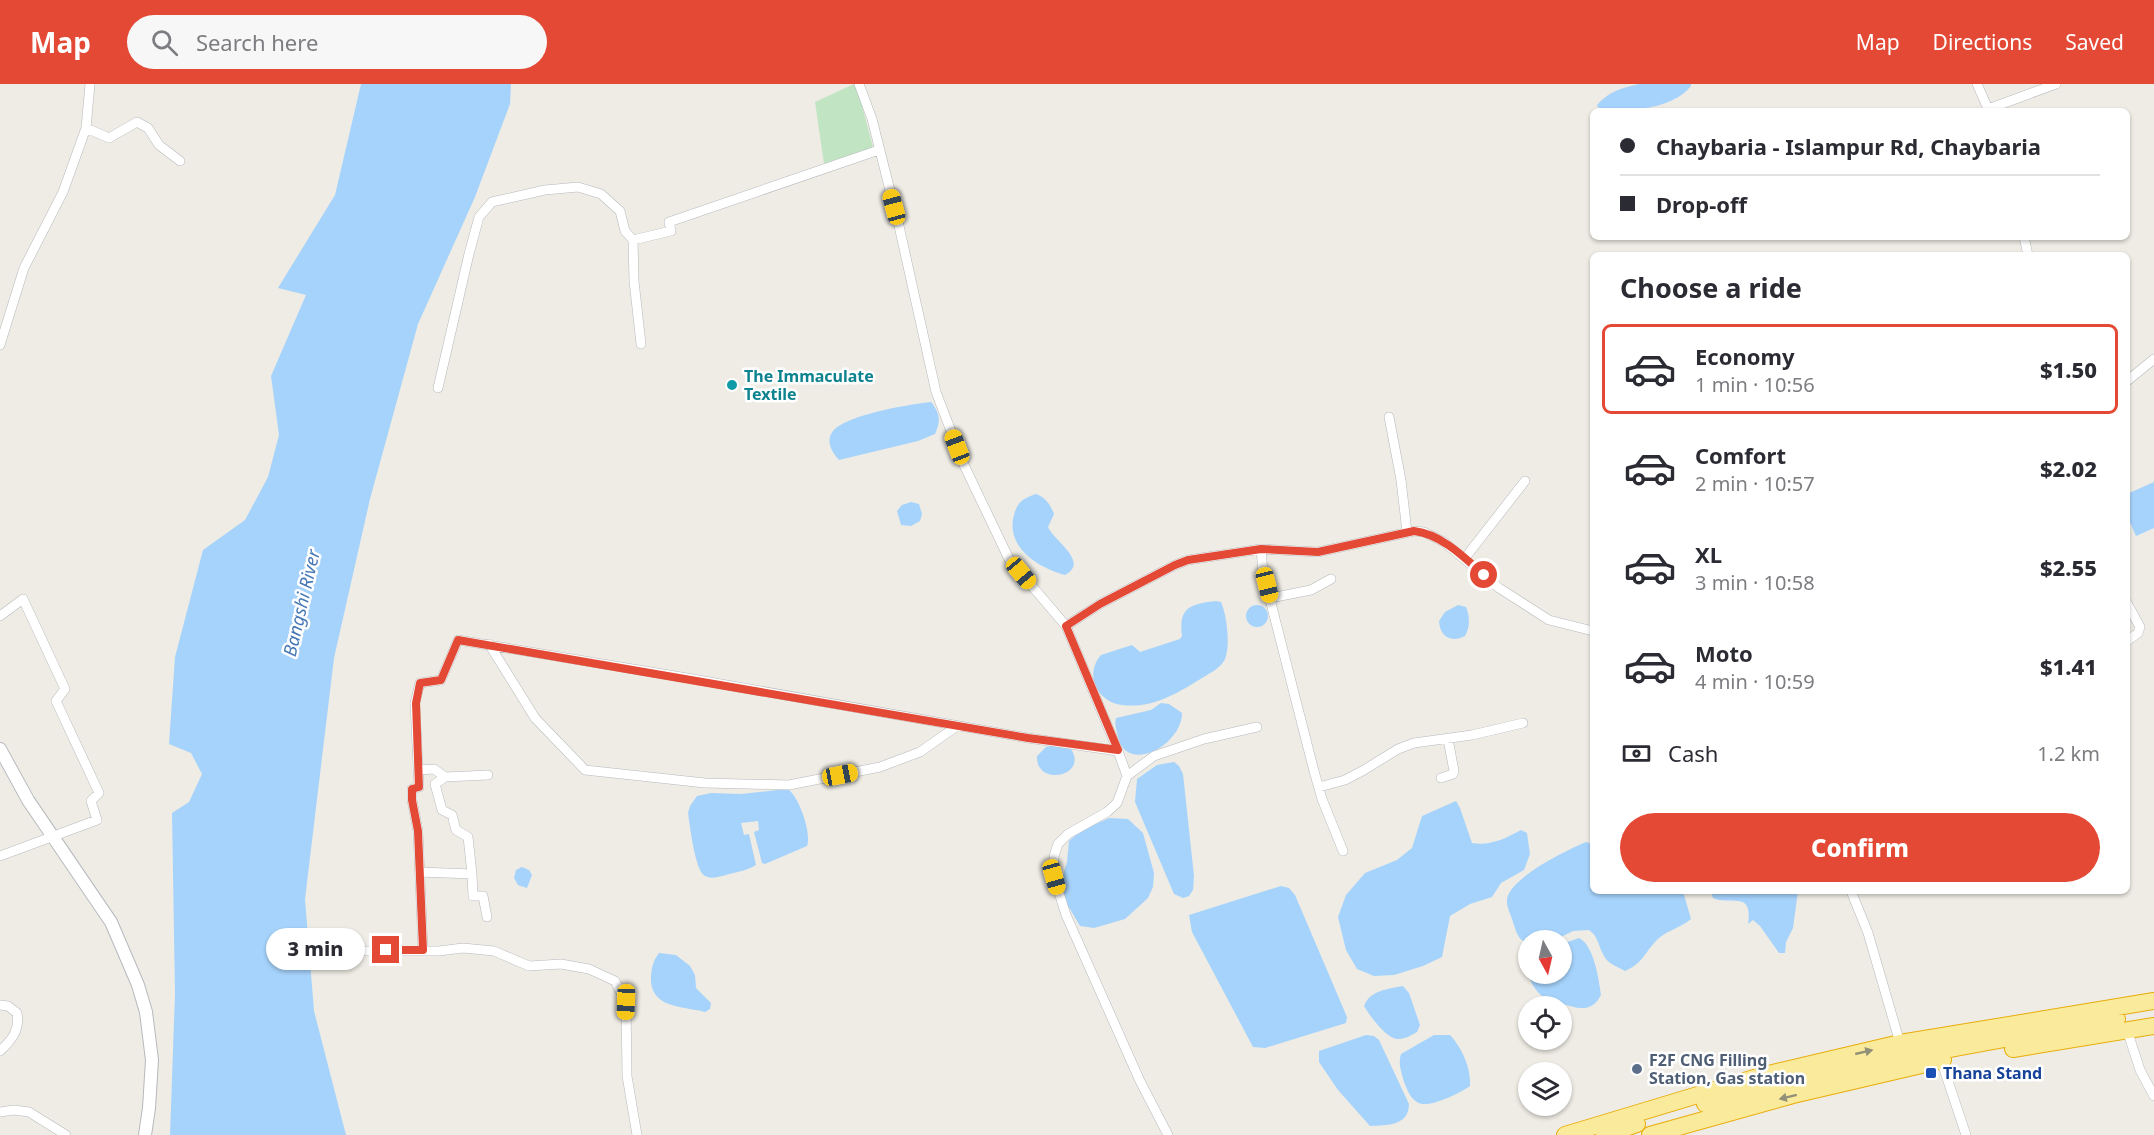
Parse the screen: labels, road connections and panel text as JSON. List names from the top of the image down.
{
  "water": ["Bangshi River"],
  "places": {
    "other": ["The Immaculate Textile", "F2F CNG Filling Station, Gas station"],
    "transit": ["Thana Stand"]
  },
  "north": "bottom",
  "page": {
    "header": "Map",
    "search": "Search here",
    "nav": ["Map", "Directions", "Saved"],
    "banner": ["Chaybaria - Islampur Rd, Chaybaria", "Drop-off"],
    "heading": "Choose a ride",
    "list": [
      {
        "name": "Economy",
        "note": "1 min · 10:56",
        "value": "$1.50"
      },
      {
        "name": "Comfort",
        "note": "2 min · 10:57",
        "value": "$2.02"
      },
      {
        "name": "XL",
        "note": "3 min · 10:58",
        "value": "$2.55"
      },
      {
        "name": "Moto",
        "note": "4 min · 10:59",
        "value": "$1.41"
      }
    ],
    "pay": ["Cash", "1.2 km"],
    "buttons": "Confirm",
    "bubble": "3 min"
  }
}
